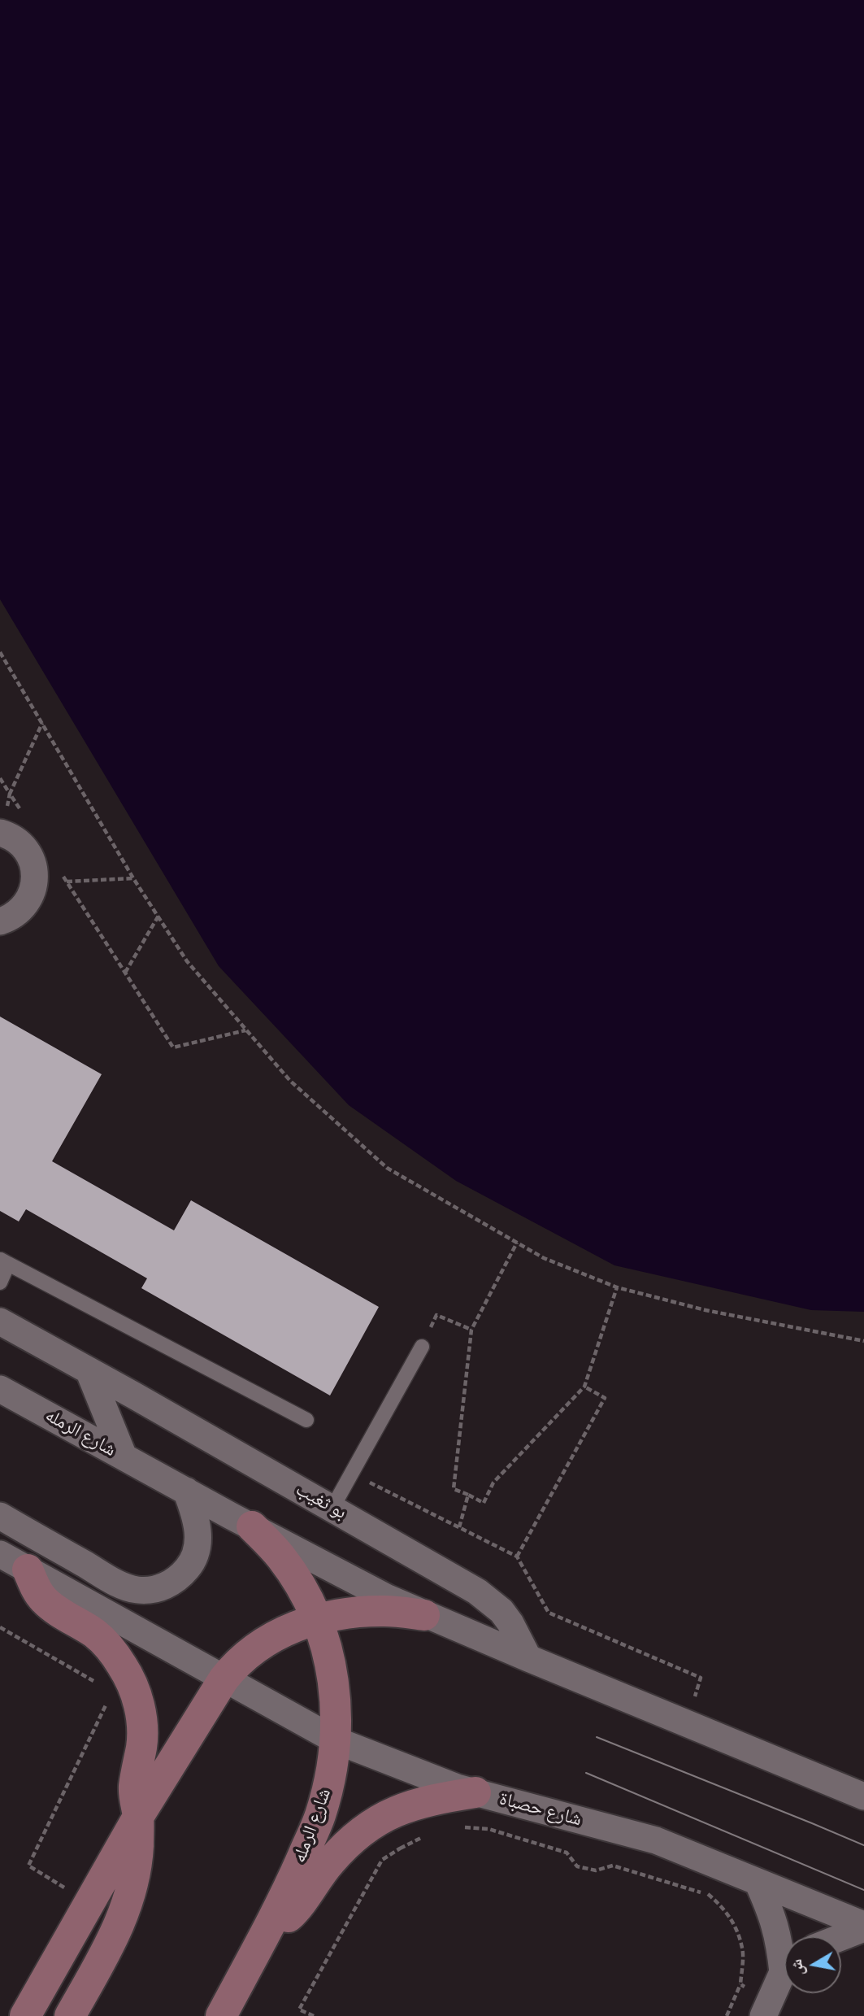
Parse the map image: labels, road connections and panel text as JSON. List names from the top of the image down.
{
  "streets": {
    "main road": ["شارع الرمله"],
    "street": ["بو ثغيب", "شارع حصباة"]
  },
  "crossings": [
    ["شارع الرمله", "شارع حصباة"]
  ],
  "north": "left"
}
